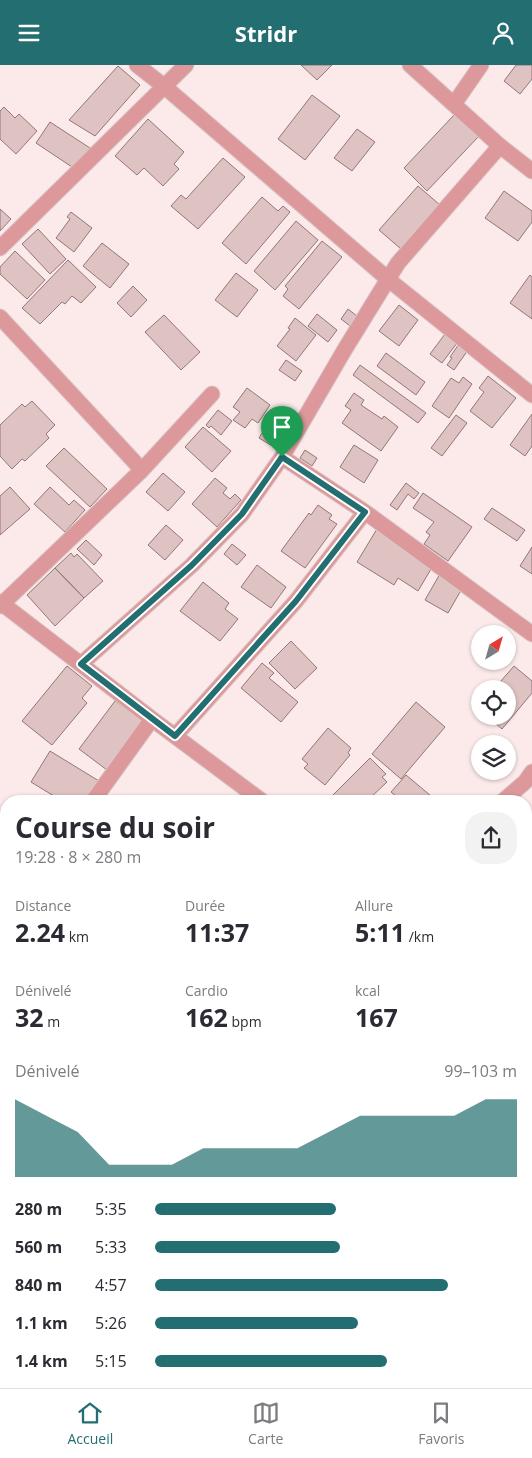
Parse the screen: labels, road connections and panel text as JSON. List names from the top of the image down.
{
  "north": "top right",
  "page": {
    "header": "Stridr",
    "heading": ["Course du soir", "19:28 · 8 × 280 m"],
    "stats": [
      ["Distance", "2.24 km"],
      ["Durée", "11:37"],
      ["Allure", "5:11 /km"],
      ["Dénivelé", "32 m"],
      ["Cardio", "162 bpm"],
      ["kcal", "167"]
    ],
    "chart": ["Dénivelé", "99–103 m"],
    "list": [
      {
        "name": "280 m",
        "note": "5:35"
      },
      {
        "name": "560 m",
        "note": "5:33"
      },
      {
        "name": "840 m",
        "note": "4:57"
      },
      {
        "name": "1.1 km",
        "note": "5:26"
      },
      {
        "name": "1.4 km",
        "note": "5:15"
      }
    ],
    "tabs": ["Accueil", "Carte", "Favoris"]
  }
}
